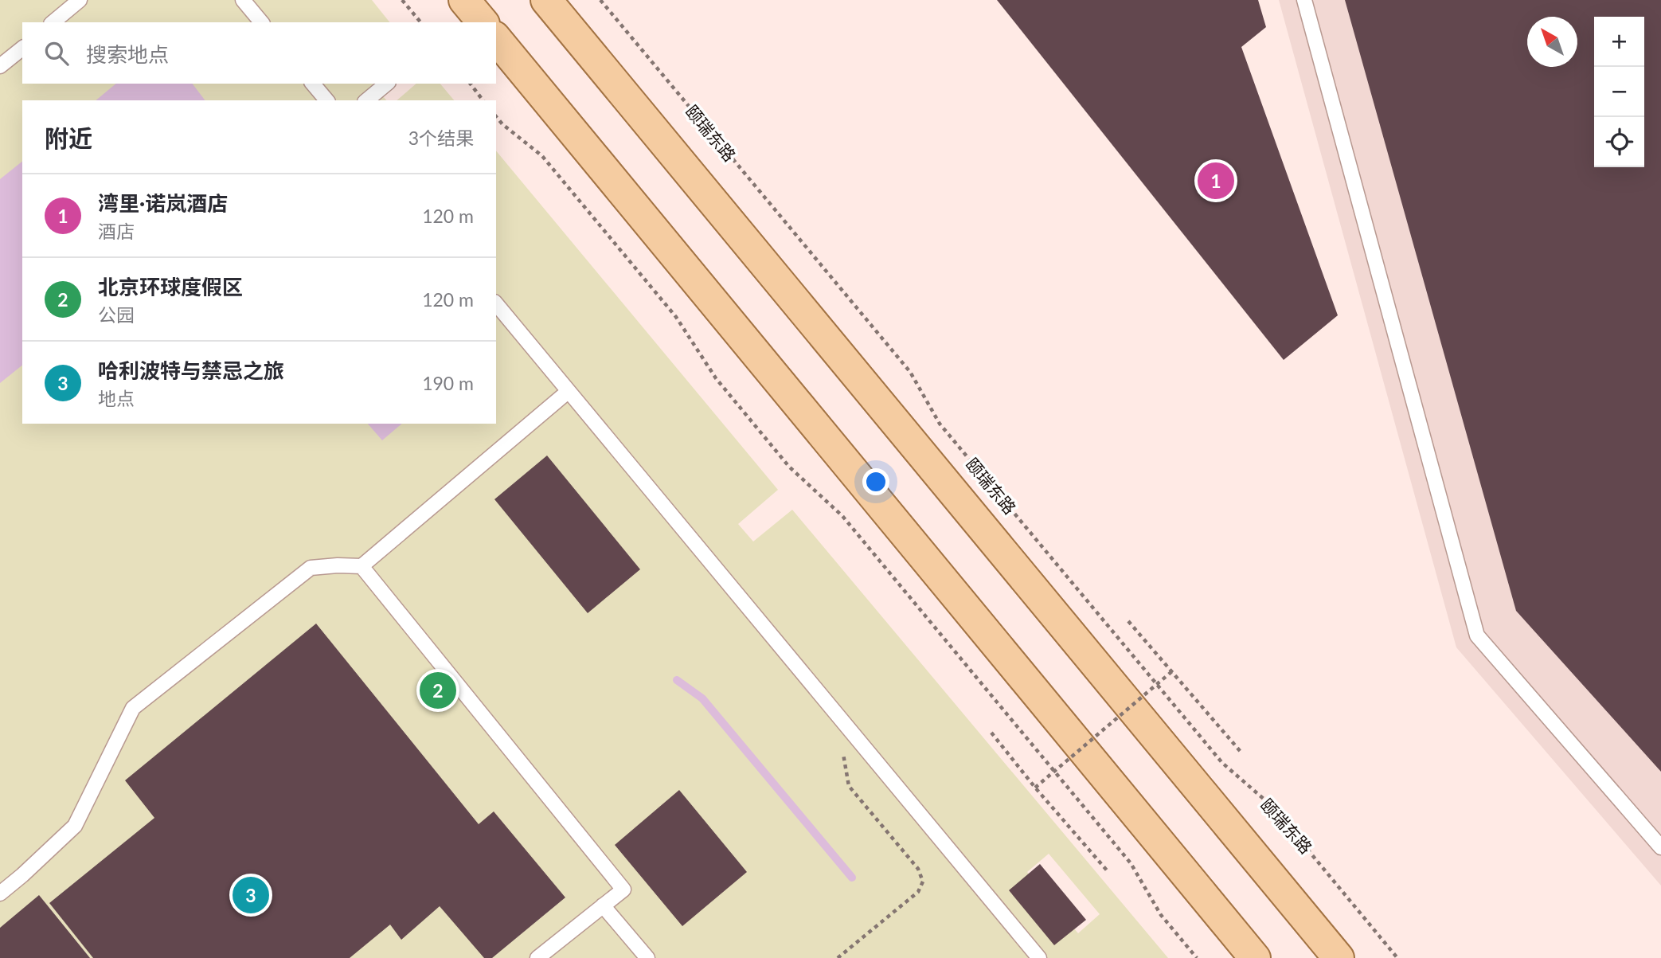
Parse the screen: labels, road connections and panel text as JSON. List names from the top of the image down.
{
  "streets": {
    "main road": ["颐瑞东路"]
  },
  "north": "top left",
  "page": {
    "map_buttons": ["+", "−"],
    "search": "搜索地点",
    "heading": ["附近", "3个结果"],
    "pins": ["1", "2", "3"],
    "list": [
      {
        "mark": "1",
        "name": "湾里·诺岚酒店",
        "note": "酒店",
        "value": "120 m"
      },
      {
        "mark": "2",
        "name": "北京环球度假区",
        "note": "公园",
        "value": "120 m"
      },
      {
        "mark": "3",
        "name": "哈利波特与禁忌之旅",
        "note": "地点",
        "value": "190 m"
      }
    ]
  }
}
